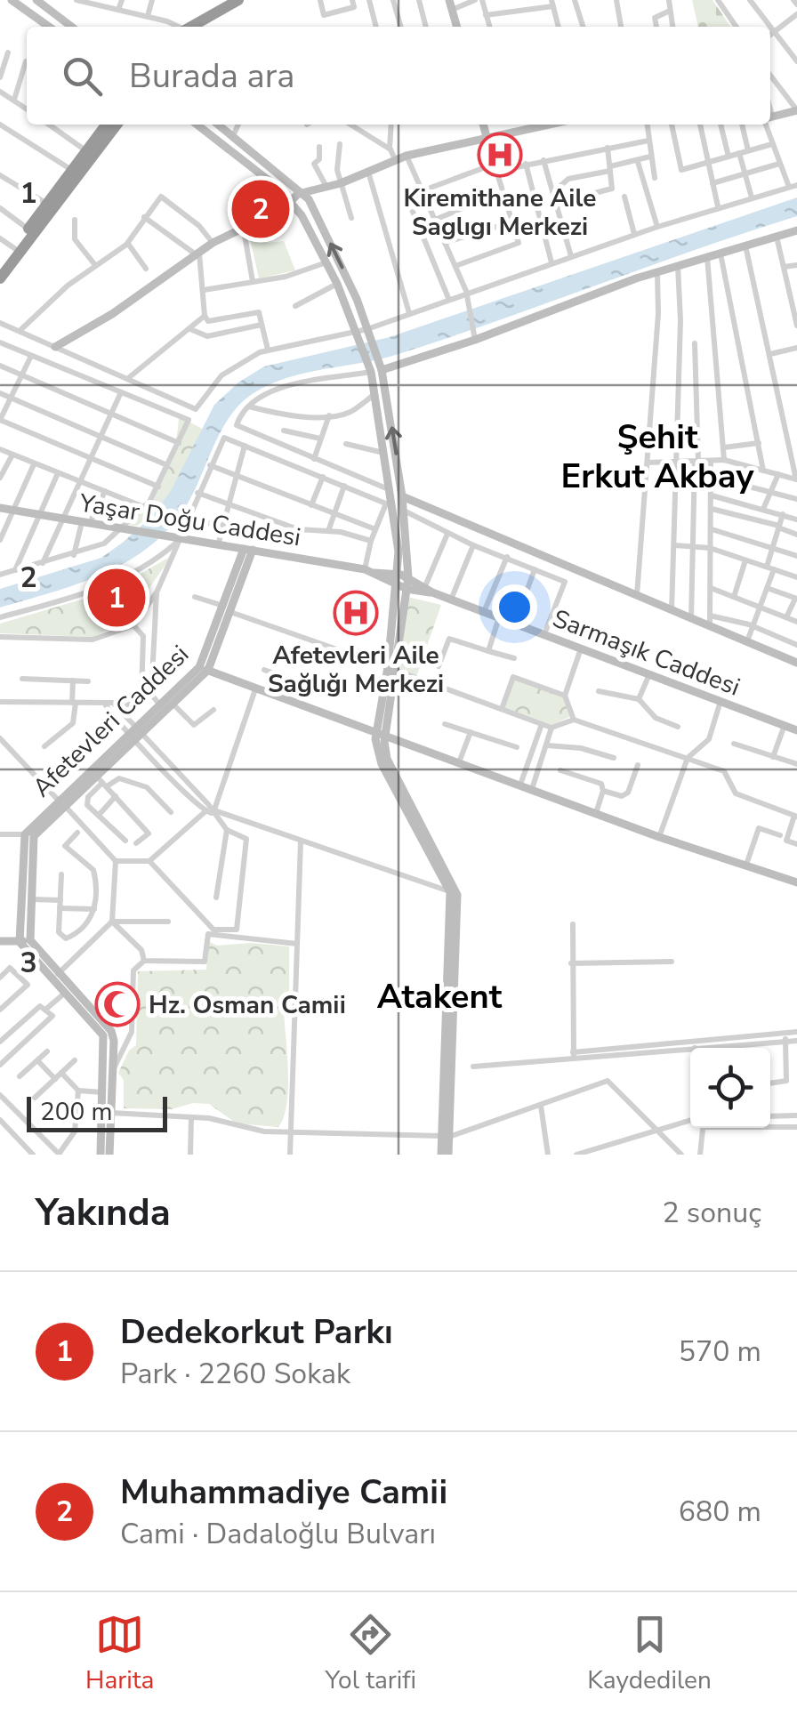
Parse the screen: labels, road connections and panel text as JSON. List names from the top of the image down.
{
  "streets": {
    "main road": ["Yaşar Doğu Caddesi", "Sarmaşık Caddesi", "Afetevleri Caddesi"]
  },
  "crossings": [
    ["Yaşar Doğu Caddesi", "Afetevleri Caddesi"]
  ],
  "districts": ["Şehit Erkut Akbay", "Atakent"],
  "places": {
    "hospital": ["Kiremithane Aile Saglıgı Merkezi", "Afetevleri Aile Sağlığı Merkezi"],
    "mosque": ["Hz. Osman Camii"]
  },
  "scale_bar": "200 m",
  "page": {
    "search": "Burada ara",
    "pins": ["2", "1"],
    "scale": "200 m",
    "heading": ["Yakında", "2 sonuç"],
    "list": [
      {
        "mark": "1",
        "name": "Dedekorkut Parkı",
        "note": "Park · 2260 Sokak",
        "value": "570 m"
      },
      {
        "mark": "2",
        "name": "Muhammadiye Camii",
        "note": "Cami · Dadaloğlu Bulvarı",
        "value": "680 m"
      }
    ],
    "nav": ["Harita", "Yol tarifi", "Kaydedilen"]
  },
  "grid": {
    "rows": ["1", "2", "3"]
  }
}
